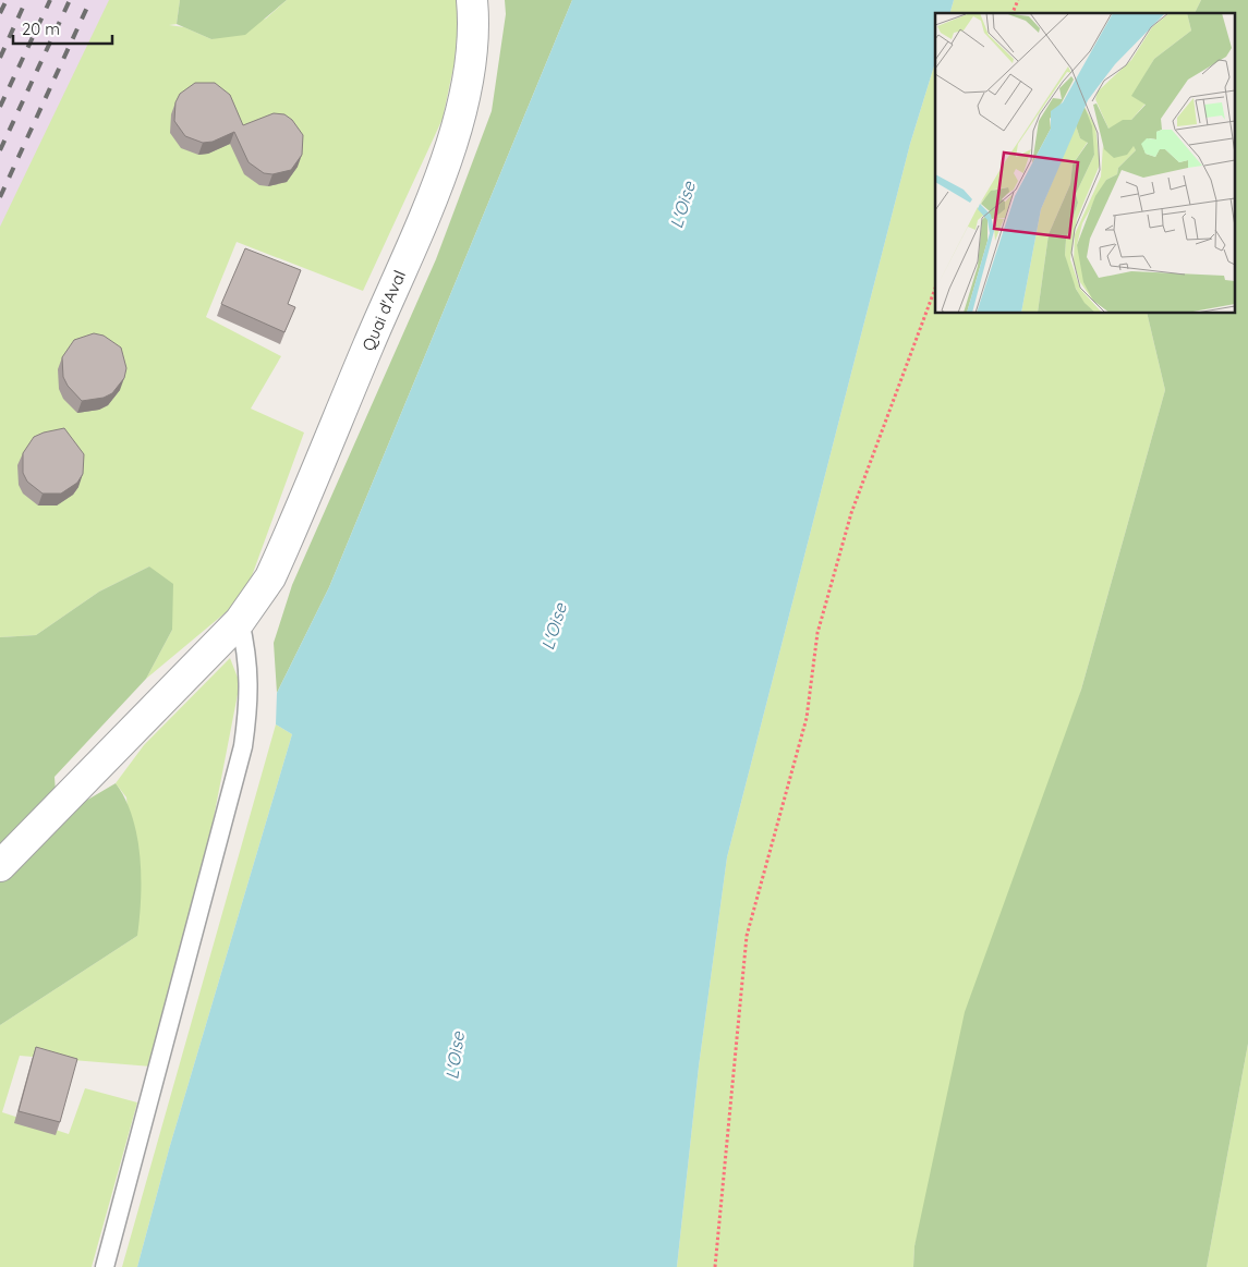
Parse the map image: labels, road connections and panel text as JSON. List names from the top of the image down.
{
  "streets": {
    "street": ["Quai d'Aval"]
  },
  "water": ["L'Oise"],
  "scale_bar": "20 m"
}
